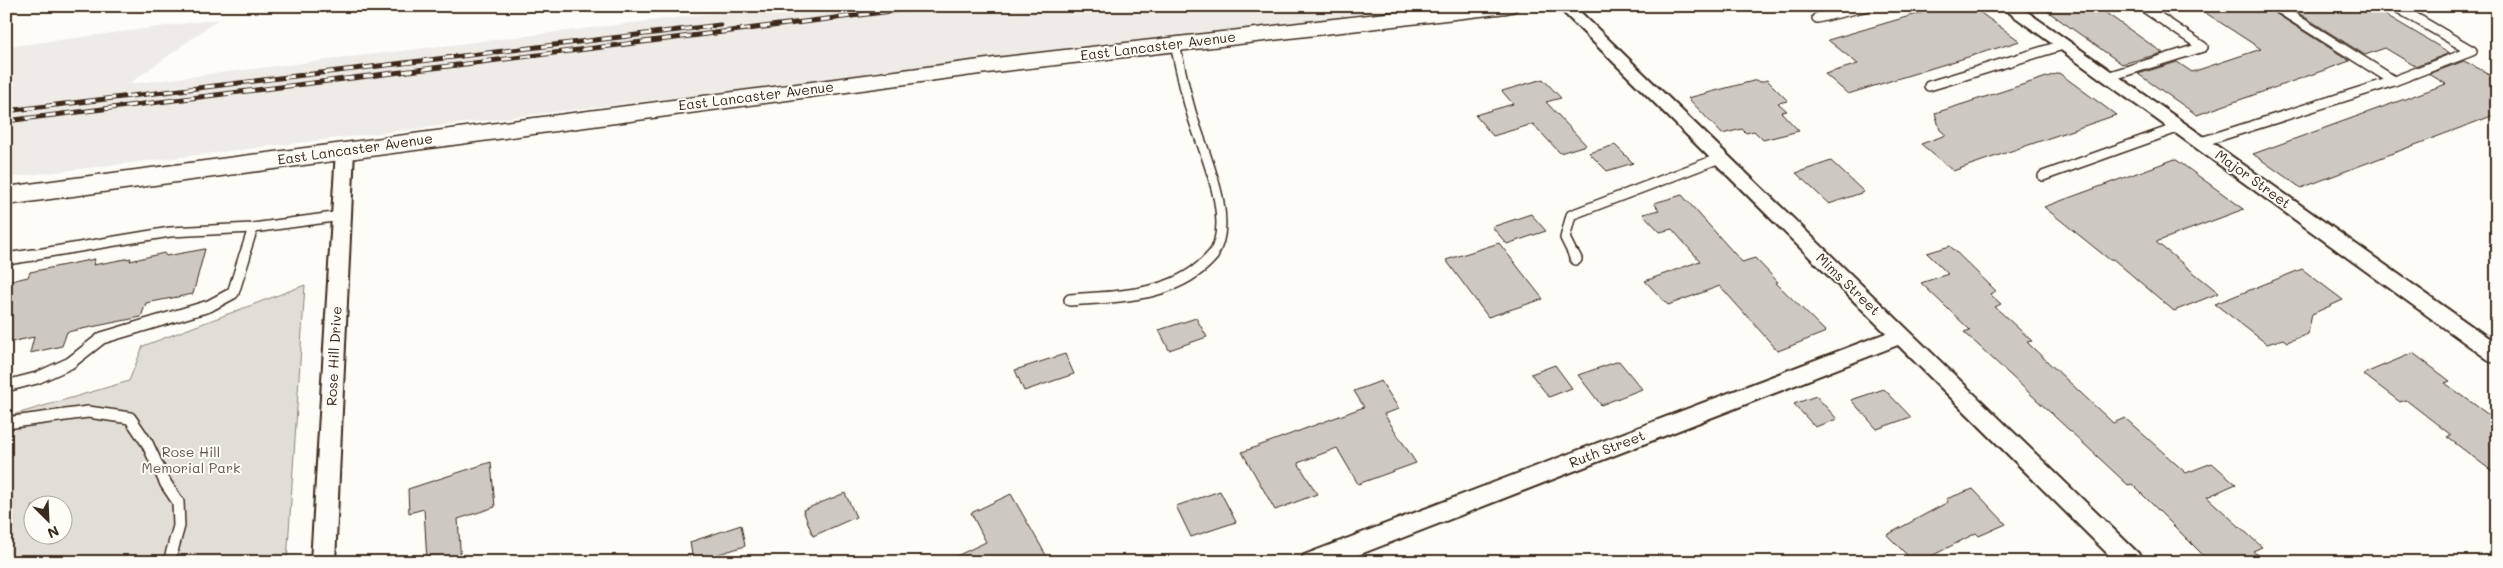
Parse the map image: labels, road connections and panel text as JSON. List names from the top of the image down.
{
  "streets": {
    "main road": ["East Lancaster Avenue"],
    "street": [
      "Major Street",
      "Mims Street",
      "Rose Hill Drive",
      "Ruth Street"
    ]
  },
  "crossings": [
    ["East Lancaster Avenue", "Rose Hill Drive"],
    ["Mims Street", "Ruth Street"]
  ],
  "parks": ["Rose Hill Memorial Park"],
  "north": "bottom right"
}
